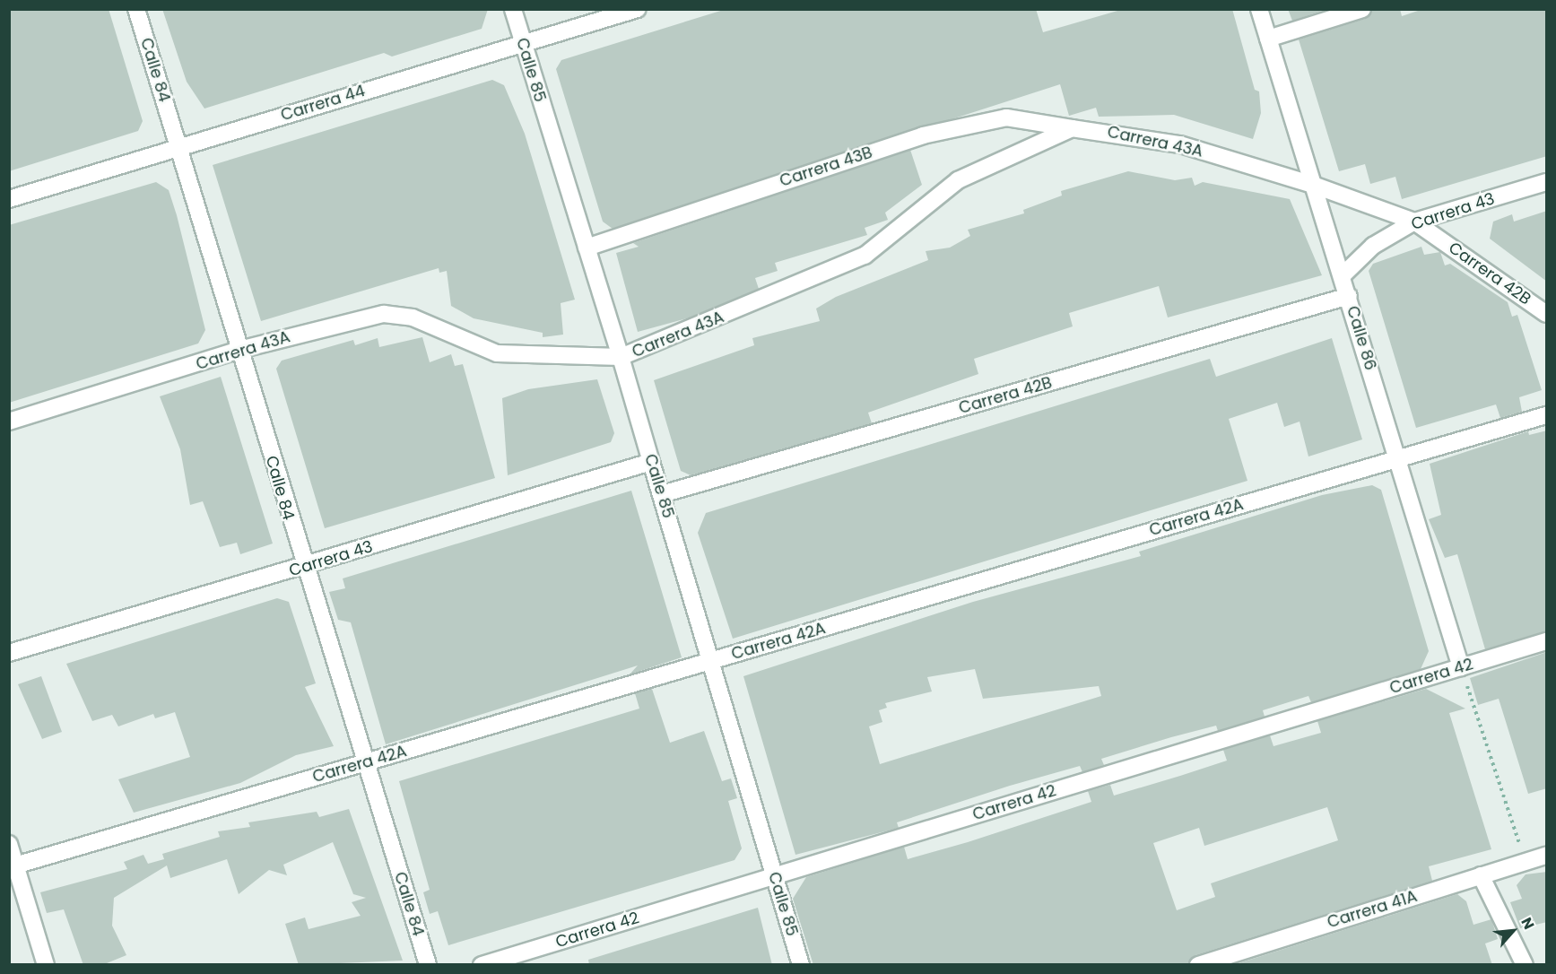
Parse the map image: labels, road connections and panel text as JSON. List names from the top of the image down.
{
  "streets": {
    "street": [
      "Calle 84",
      "Calle 85",
      "Carrera 44",
      "Carrera 43A",
      "Carrera 43B",
      "Carrera 43",
      "Carrera 42B",
      "Calle 86",
      "Carrera 42A",
      "Carrera 42",
      "Carrera 41A"
    ]
  },
  "crossings": [
    ["Calle 84", "Carrera 44"],
    ["Calle 84", "Carrera 43A"],
    ["Calle 84", "Carrera 43"],
    ["Calle 84", "Carrera 42A"],
    ["Calle 85", "Carrera 44"],
    ["Calle 85", "Carrera 43A"],
    ["Calle 85", "Carrera 43B"],
    ["Calle 85", "Carrera 43"],
    ["Calle 85", "Carrera 42B"],
    ["Calle 85", "Carrera 42A"],
    ["Calle 85", "Carrera 42"],
    ["Carrera 43A", "Carrera 43B"],
    ["Carrera 43A", "Carrera 42B"],
    ["Carrera 43A", "Calle 86"],
    ["Carrera 43", "Carrera 42B"],
    ["Carrera 43", "Calle 86"],
    ["Carrera 42B", "Calle 86"],
    ["Calle 86", "Carrera 42A"],
    ["Calle 86", "Carrera 42"]
  ],
  "north": "top right"
}
